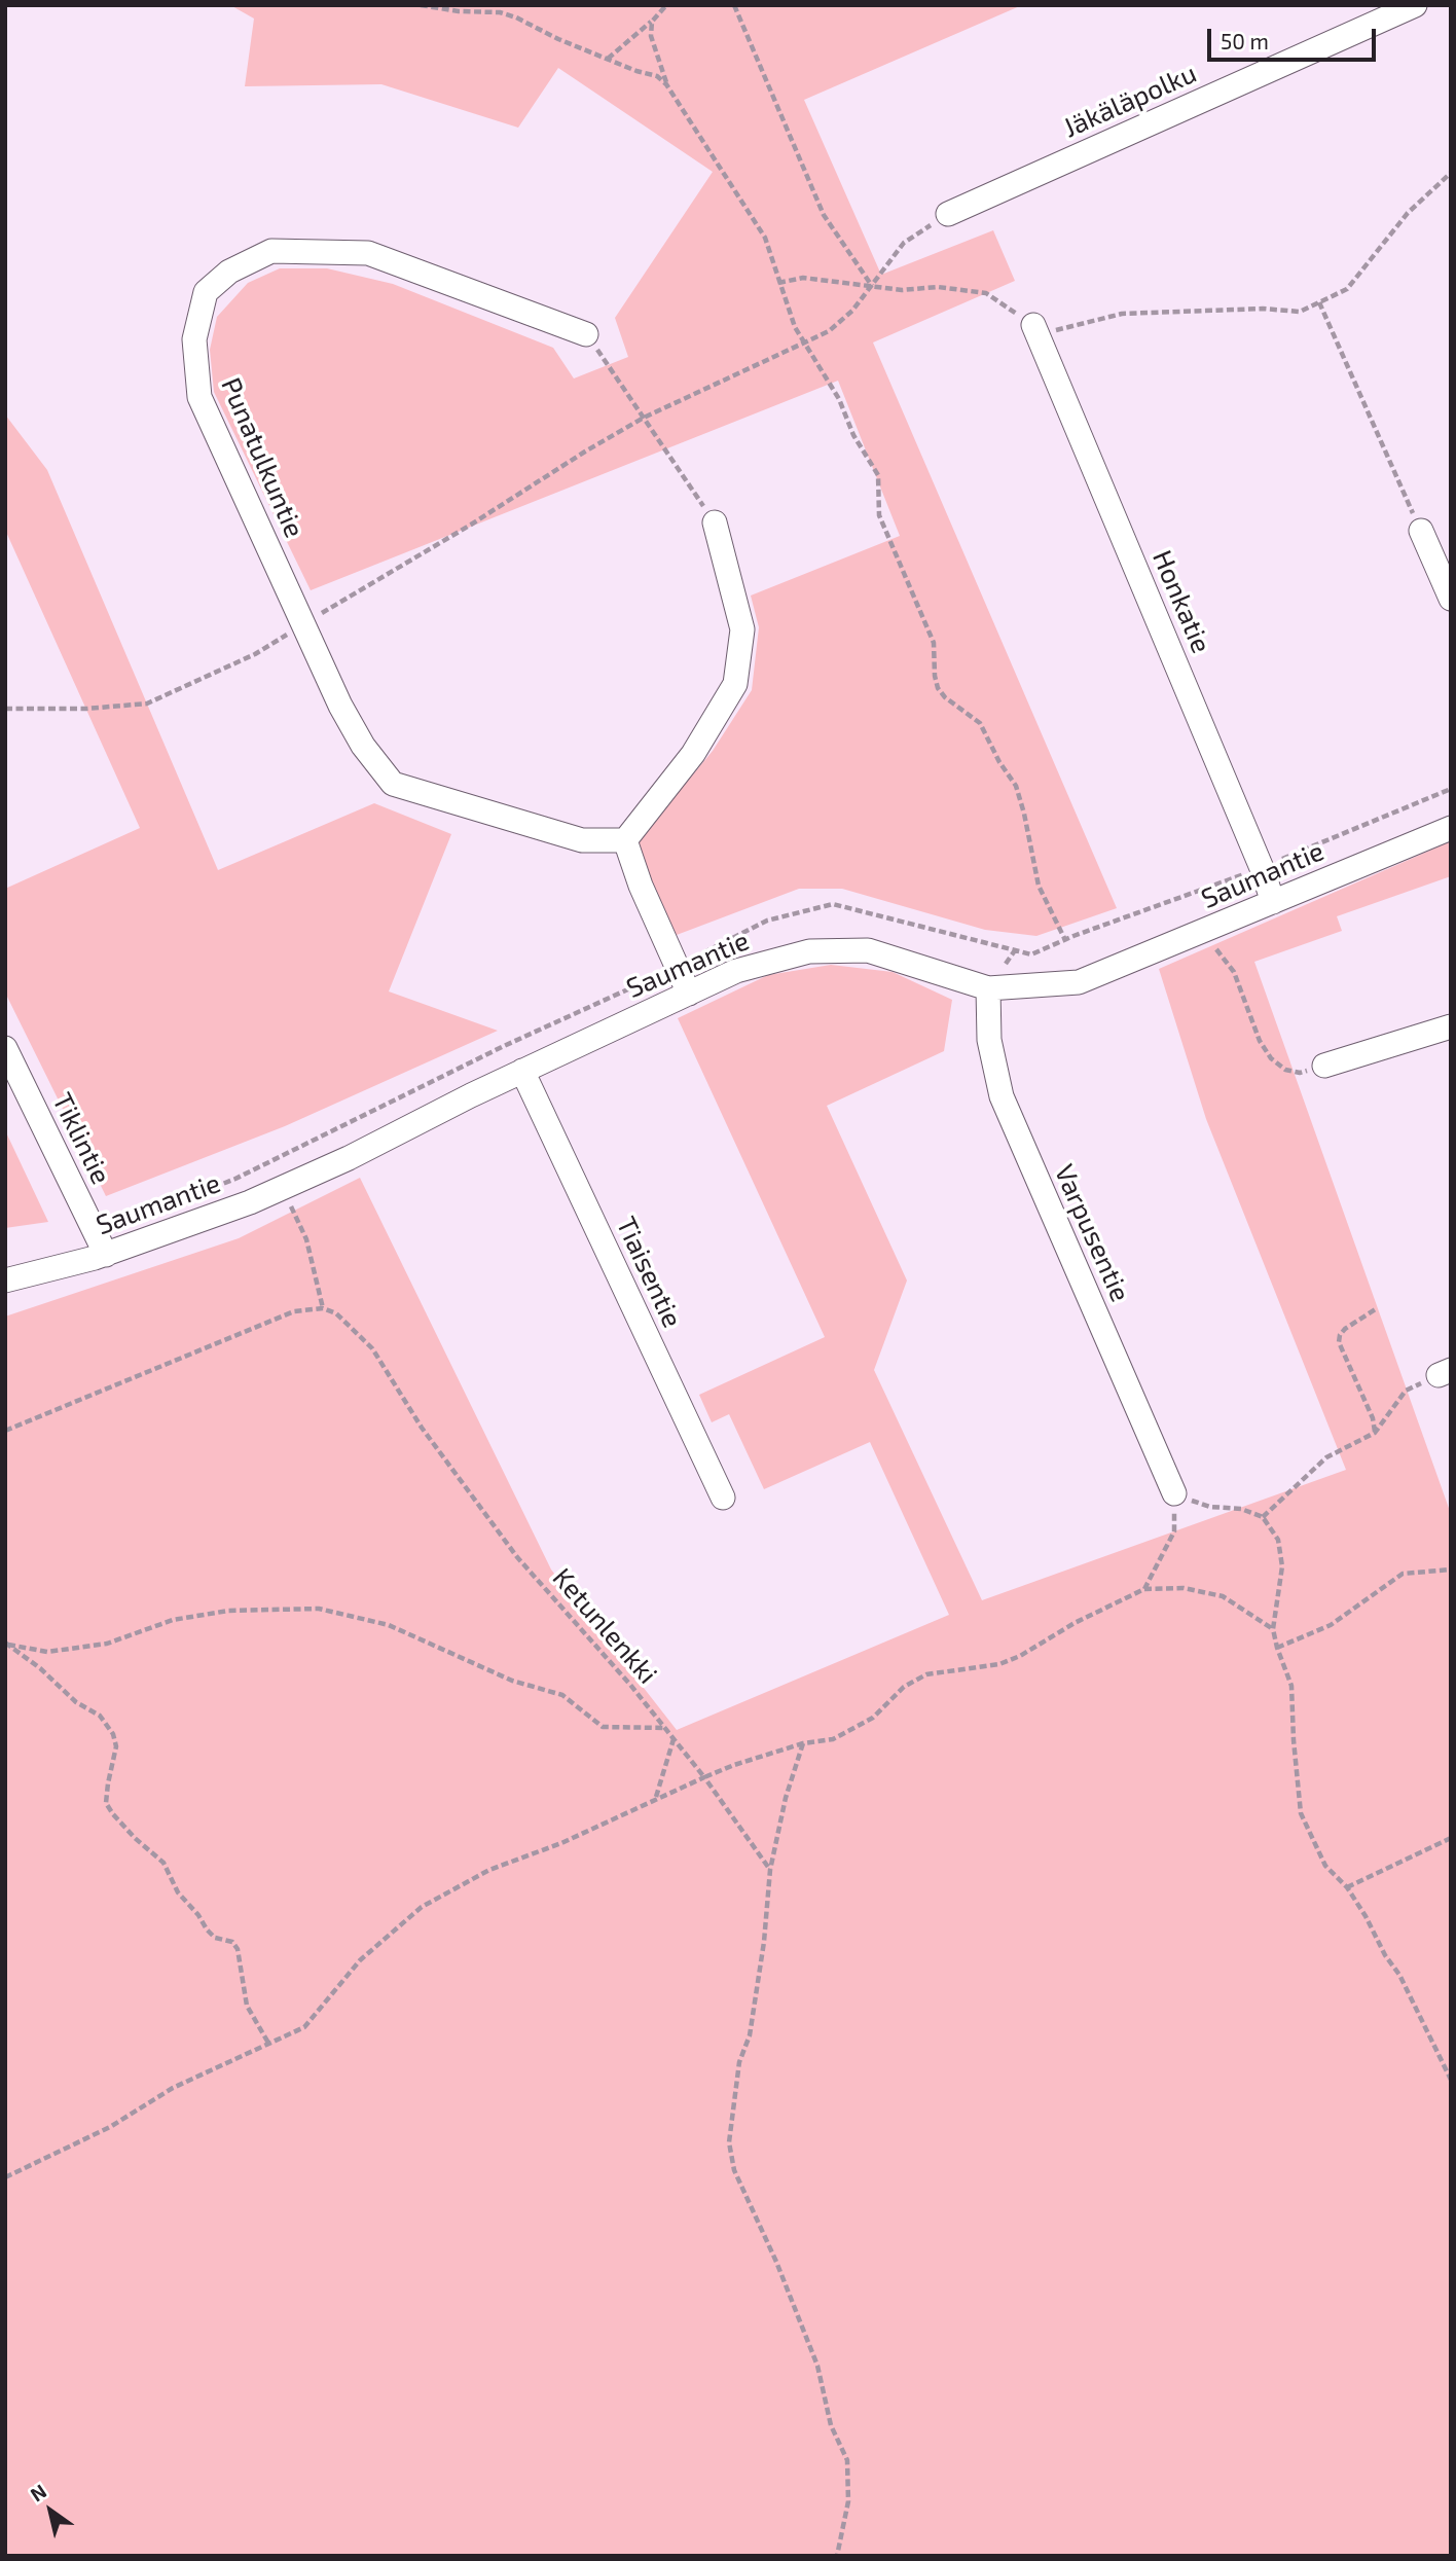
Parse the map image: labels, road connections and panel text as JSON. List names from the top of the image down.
{
  "streets": {
    "street": [
      "Jäkäläpolku",
      "Punatulkuntie",
      "Honkatie",
      "Saumantie",
      "Tiklintie",
      "Varpusentie",
      "Tiaisentie"
    ],
    "path": ["Ketunlenkki"]
  },
  "crossings": [
    ["Honkatie", "Saumantie"],
    ["Saumantie", "Tiklintie"],
    ["Saumantie", "Varpusentie"],
    ["Saumantie", "Tiaisentie"]
  ],
  "scale_bar": "50 m",
  "north": "top left"
}
